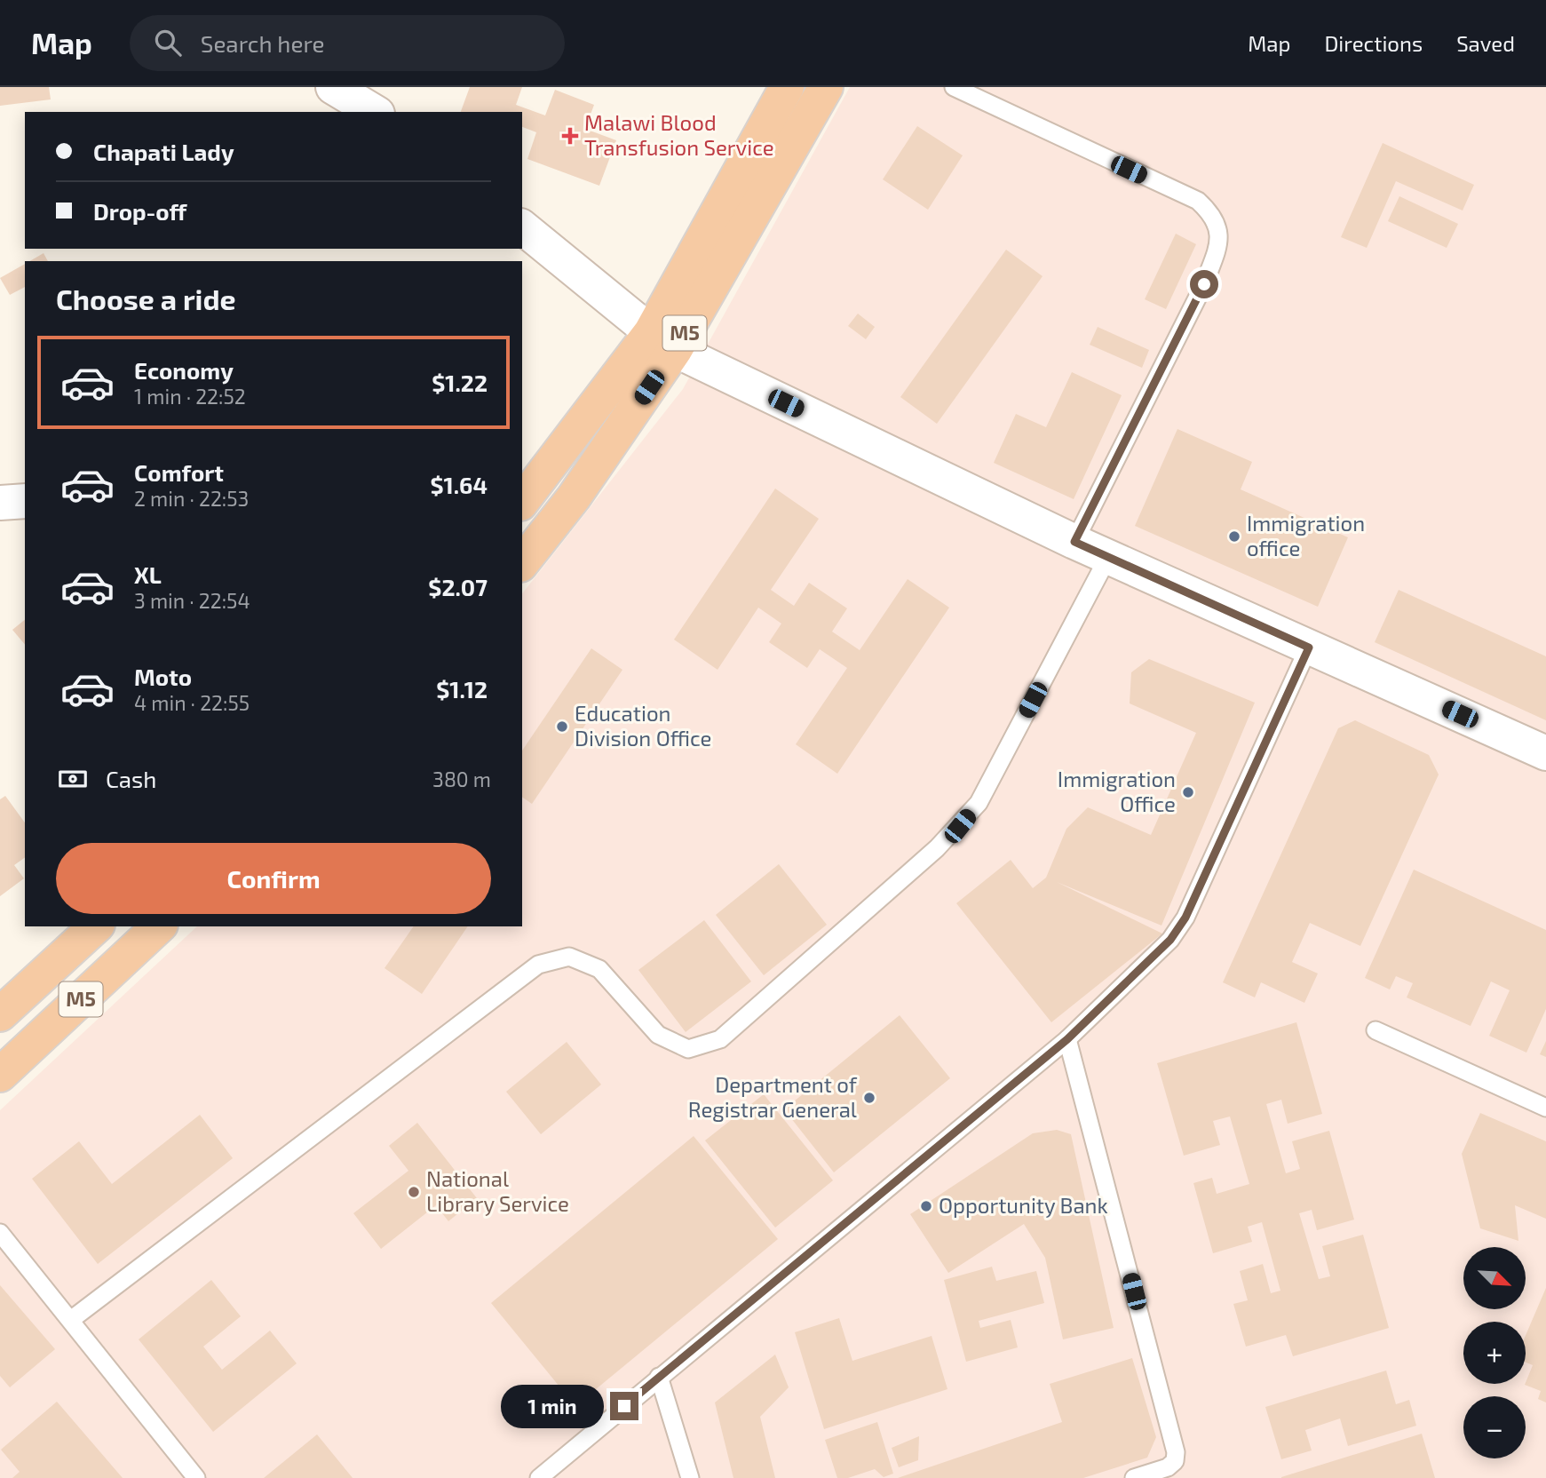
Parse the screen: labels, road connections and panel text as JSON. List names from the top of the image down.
{
  "streets": {
    "highway": ["M5"]
  },
  "places": {
    "health": ["Malawi Blood Transfusion Service"],
    "other": [
      "Immigration office",
      "Education Division Office",
      "Immigration Office",
      "Department of Registrar General",
      "National Library Service",
      "Opportunity Bank"
    ]
  },
  "north": "bottom right",
  "page": {
    "header": "Map",
    "search": "Search here",
    "nav": ["Map", "Directions", "Saved"],
    "banner": ["Chapati Lady", "Drop-off"],
    "heading": "Choose a ride",
    "list": [
      {
        "name": "Economy",
        "note": "1 min · 22:52",
        "value": "$1.22"
      },
      {
        "name": "Comfort",
        "note": "2 min · 22:53",
        "value": "$1.64"
      },
      {
        "name": "XL",
        "note": "3 min · 22:54",
        "value": "$2.07"
      },
      {
        "name": "Moto",
        "note": "4 min · 22:55",
        "value": "$1.12"
      }
    ],
    "pay": ["Cash", "380 m"],
    "buttons": "Confirm",
    "map_buttons": ["+", "−"],
    "bubble": "1 min"
  }
}
